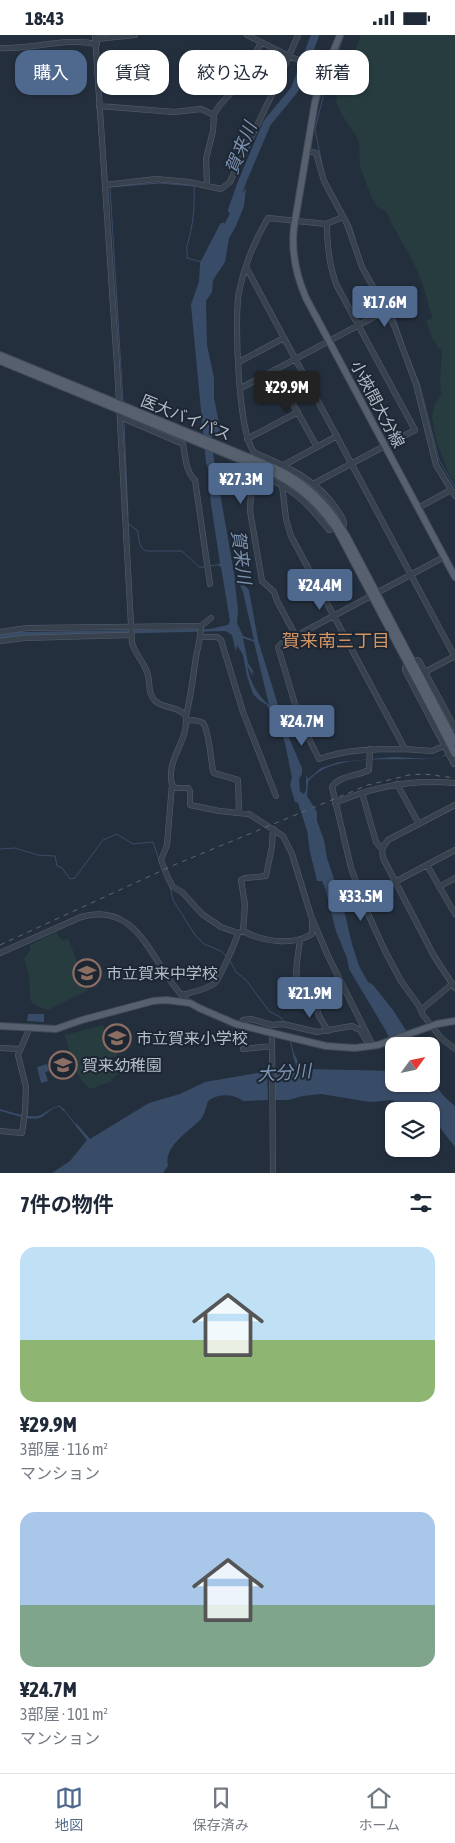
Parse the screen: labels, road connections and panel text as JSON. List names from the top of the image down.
{
  "streets": {
    "main road": ["小挾間大分線", "医大バイパス"]
  },
  "districts": ["賀来南三丁目"],
  "water": ["賀来川", "大分川"],
  "places": {
    "school or university": ["市立賀来中学校", "市立賀来小学校", "賀来幼稚園"]
  },
  "north": "top right",
  "page": {
    "status": "18:43",
    "chip": [
      "購入",
      "賃貸",
      "絞り込み",
      "新着"
    ],
    "price": [
      "¥17.6M",
      "¥29.9M",
      "¥27.3M",
      "¥24.4M",
      "¥24.7M",
      "¥33.5M",
      "¥21.9M"
    ],
    "heading": "7件の物件",
    "list": [
      {
        "name": "¥29.9M",
        "note": "3部屋 · 116 m² · マンション"
      },
      {
        "name": "¥24.7M",
        "note": "3部屋 · 101 m² · マンション"
      }
    ],
    "tabs": ["地図", "保存済み", "ホーム"]
  }
}
